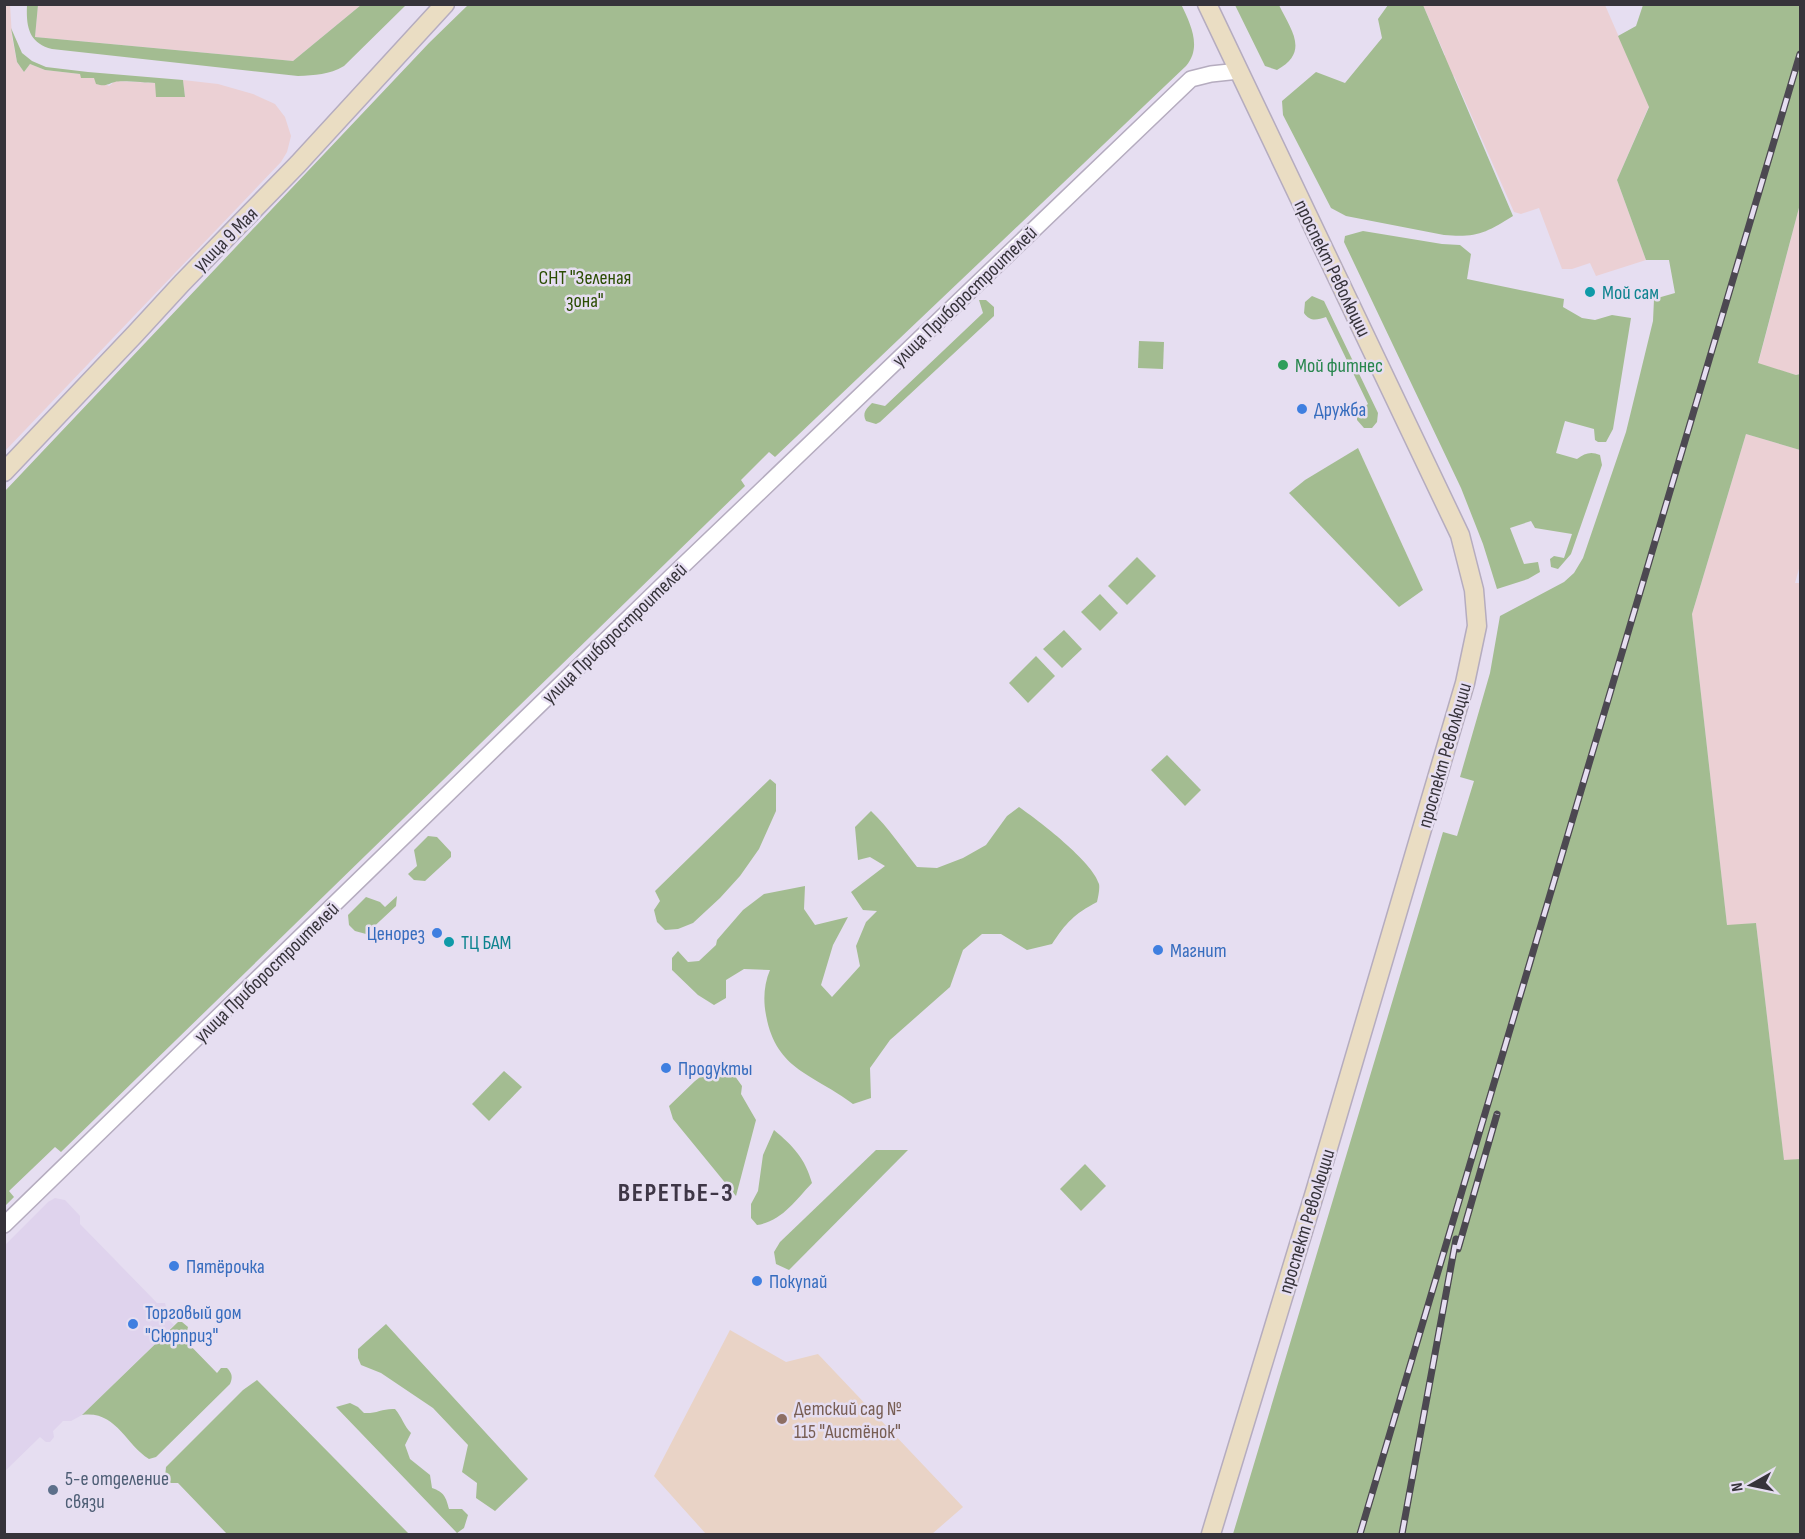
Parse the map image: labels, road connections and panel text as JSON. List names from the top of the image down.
{
  "streets": {
    "main road": ["улица 9 Мая", "проспект Революции"],
    "street": ["улица Приборостроителей"]
  },
  "crossings": [
    ["проспект Революции", "улица Приборостроителей"]
  ],
  "districts": ["ВЕРЕТЬЕ-3"],
  "parks": ["СНТ \"Зеленая зона\""],
  "places": [
    "Мой сам",
    "Мой фитнес",
    "Дружба",
    "Ценорез",
    "ТЦ БАМ",
    "Магнит",
    "Продукты",
    "Пятёрочка",
    "Покупай",
    "Торговый дом \"Сюрприз\"",
    "Детский сад № 115 \"Аистёнок\"",
    "5-е отделение связи"
  ],
  "north": "left"
}
